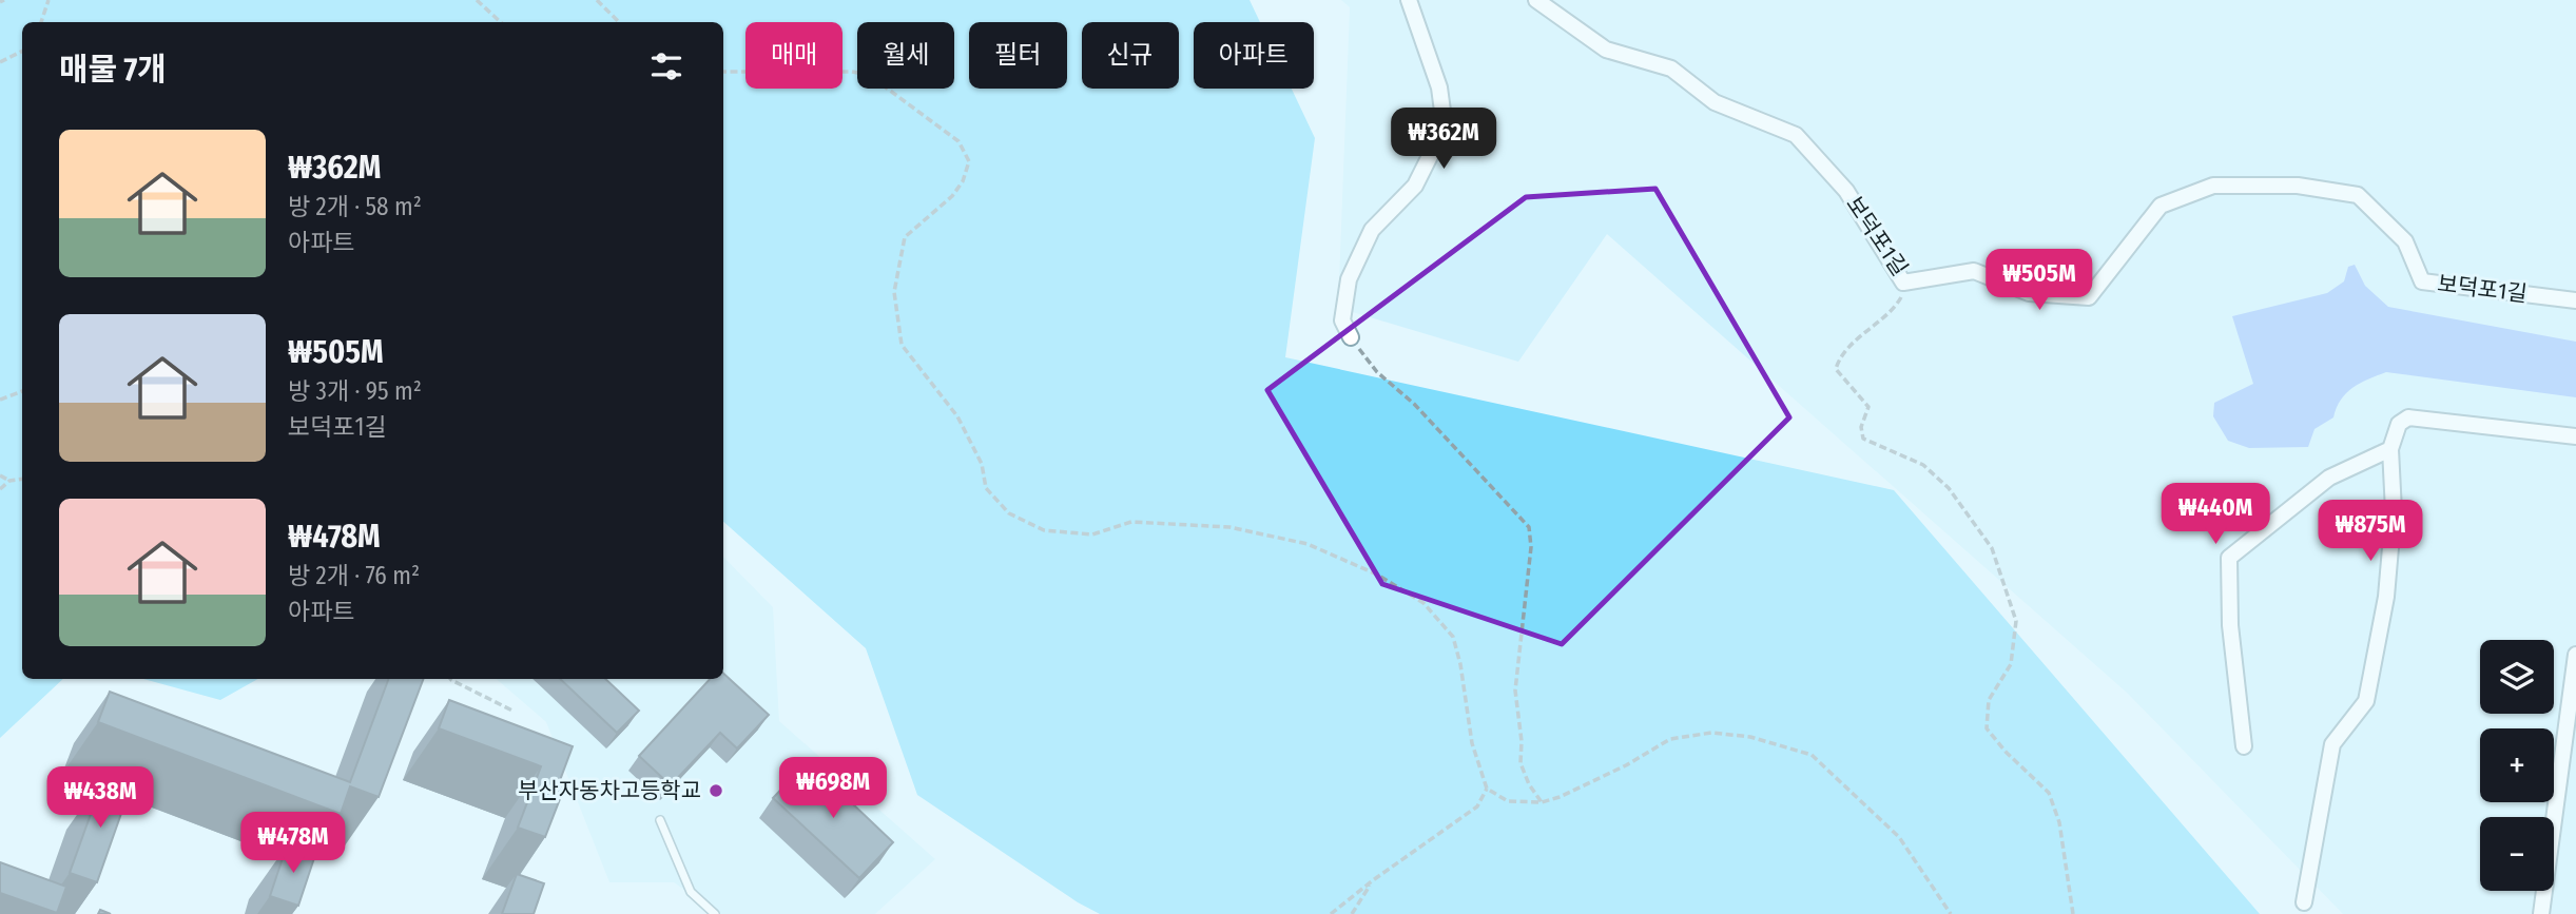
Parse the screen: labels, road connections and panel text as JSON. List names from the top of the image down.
{
  "streets": {
    "street": ["보덕포1길"]
  },
  "places": ["부산자동차고등학교"],
  "page": {
    "chip": [
      "매매",
      "월세",
      "필터",
      "신규",
      "아파트"
    ],
    "heading": "매물 7개",
    "price": [
      "₩362M",
      "₩505M",
      "₩440M",
      "₩875M",
      "₩698M",
      "₩438M",
      "₩478M"
    ],
    "list": [
      {
        "name": "₩362M",
        "note": "방 2개 · 58 m² · 아파트"
      },
      {
        "name": "₩505M",
        "note": "방 3개 · 95 m² · 보덕포1길"
      },
      {
        "name": "₩478M",
        "note": "방 2개 · 76 m² · 아파트"
      }
    ],
    "map_buttons": ["+", "−"]
  }
}
